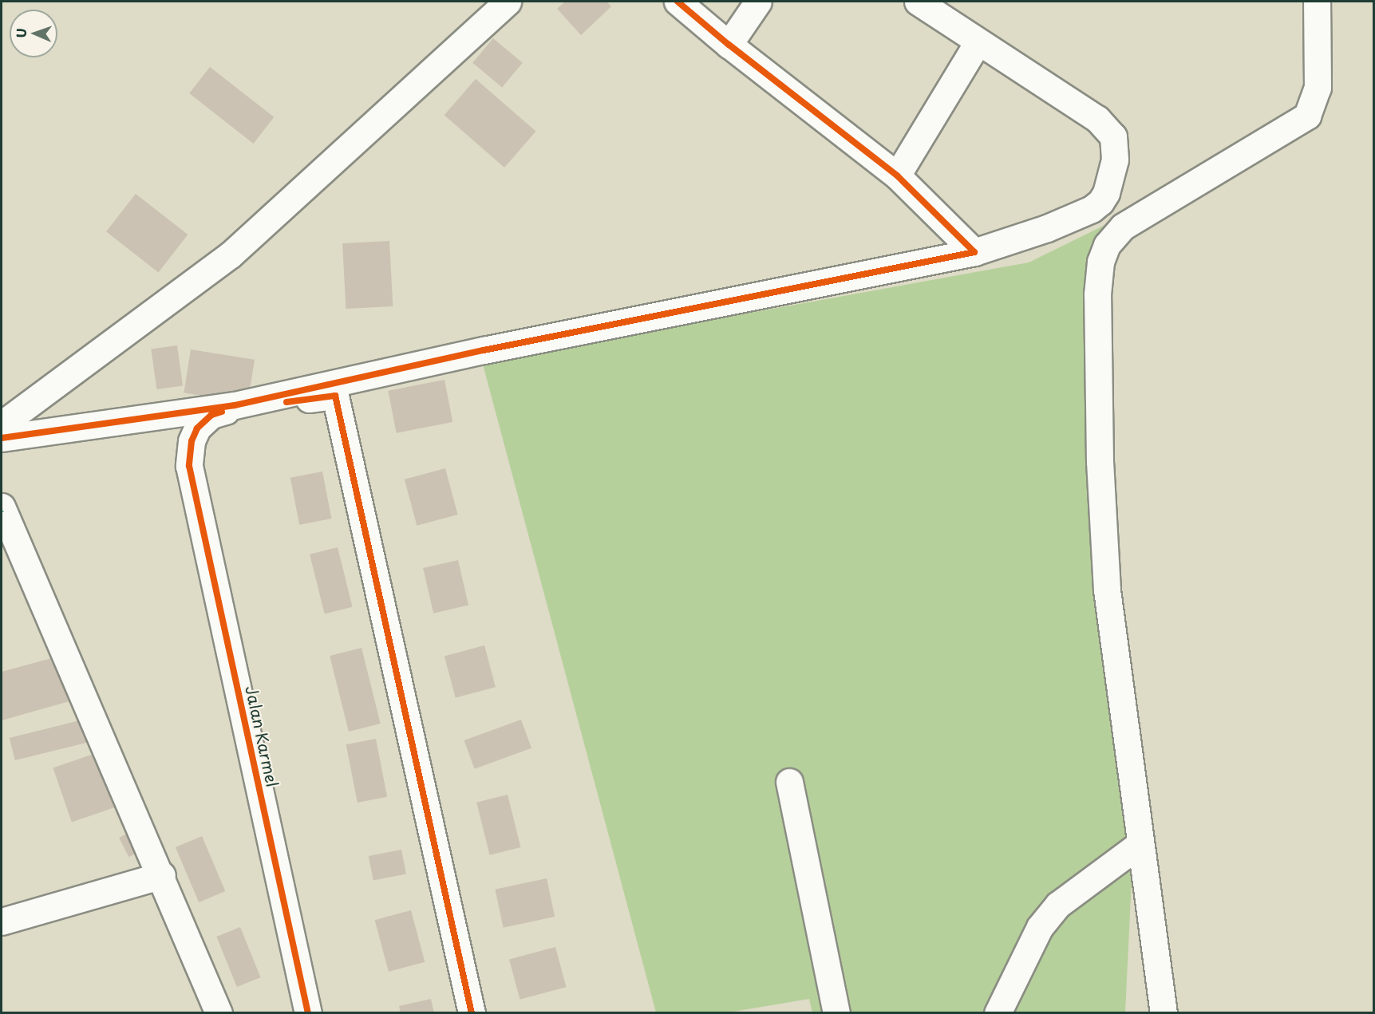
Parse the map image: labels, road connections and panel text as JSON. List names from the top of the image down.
{
  "streets": {
    "street": ["Jalan Karmel"]
  },
  "north": "left"
}
